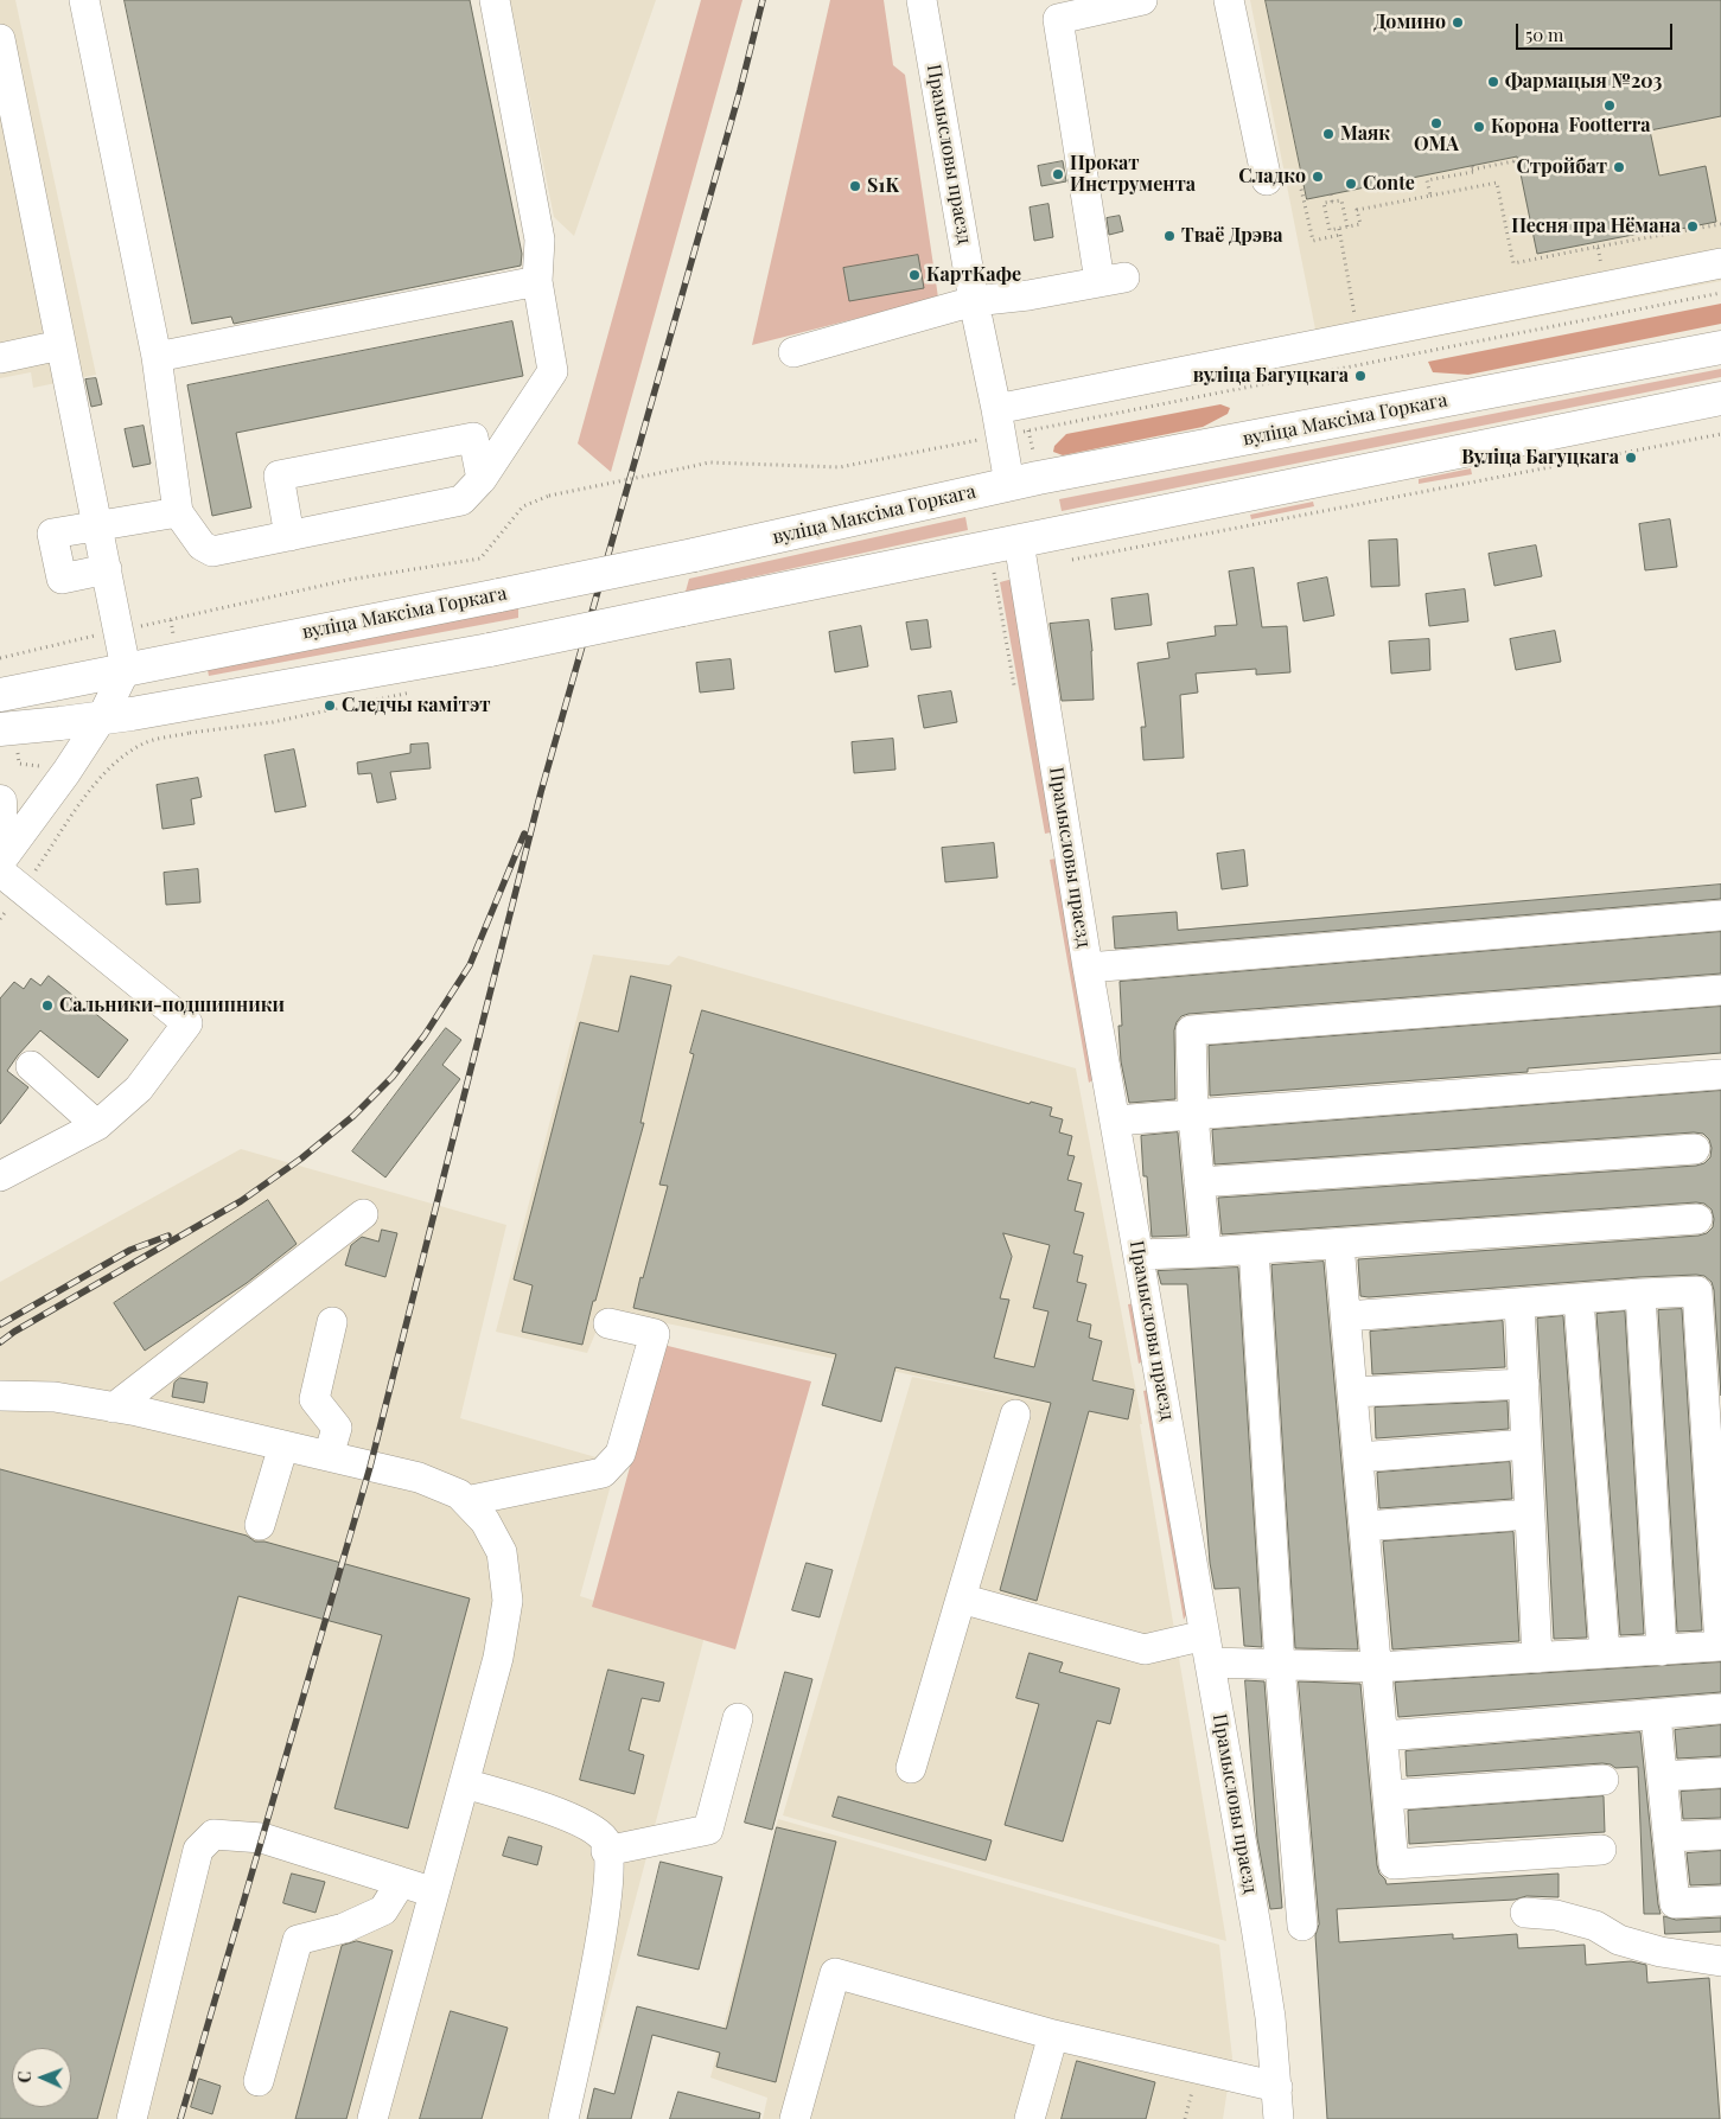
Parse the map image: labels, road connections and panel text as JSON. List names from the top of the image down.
{
  "streets": {
    "main road": ["вуліца Максіма Горкага"],
    "street": ["Прамысловы праезд"]
  },
  "crossings": [
    ["Прамысловы праезд", "вуліца Максіма Горкага"]
  ],
  "places": [
    "Домино",
    "Фармацыя №203",
    "Footterra",
    "ОМА",
    "Корона",
    "Маяк",
    "Стройбат",
    "Прокат Инструмента",
    "Сладко",
    "Conte",
    "S1K",
    "Песня пра Нёмана",
    "Тваё Дрэва",
    "КартКафе",
    "вуліца Багуцкага",
    "Вуліца Багуцкага",
    "Следчы камітэт",
    "Сальники-подшипники"
  ],
  "scale_bar": "50 m",
  "north": "left"
}
